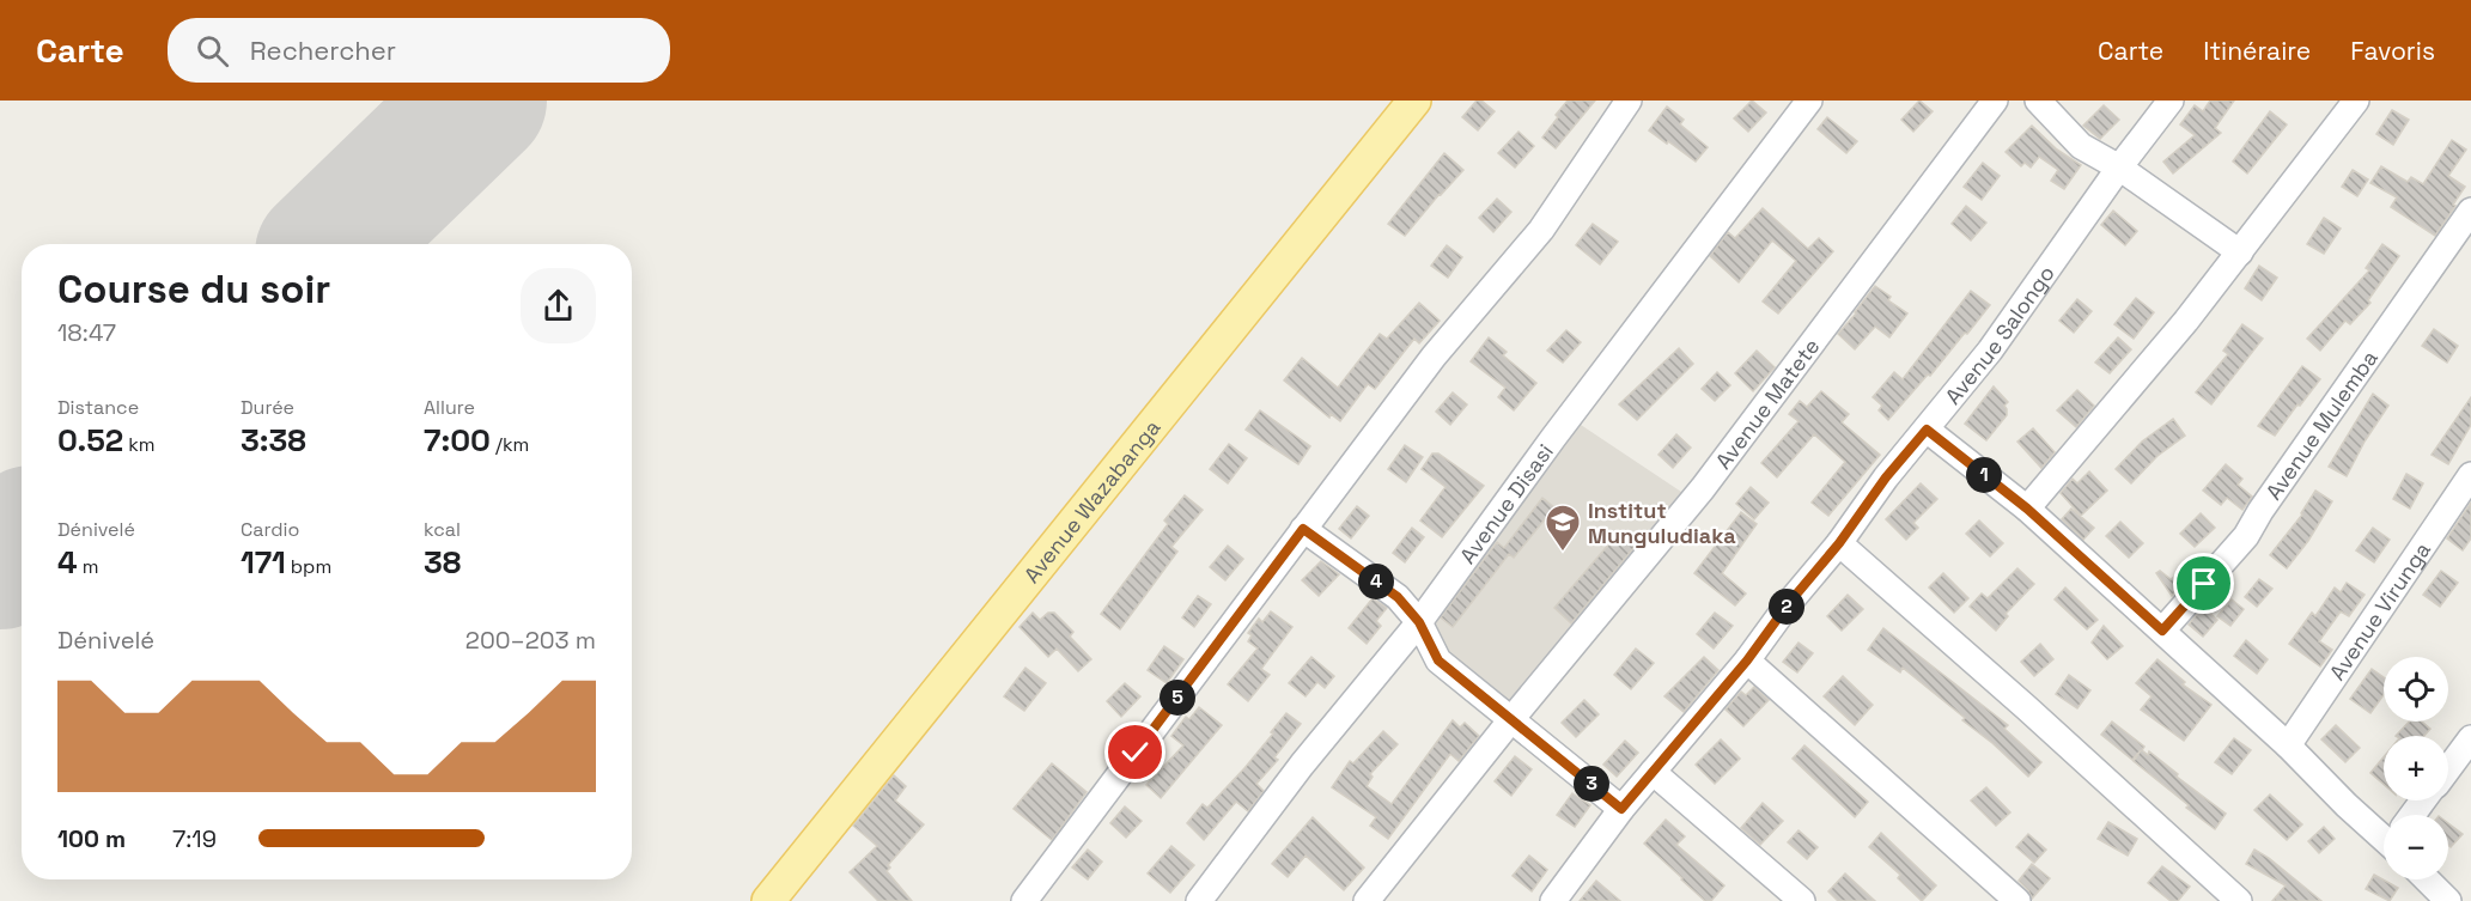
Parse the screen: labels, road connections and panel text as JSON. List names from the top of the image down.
{
  "streets": {
    "main road": ["Avenue Wazabanga"],
    "street": [
      "Avenue Salongo",
      "Avenue Matete",
      "Avenue Mulemba",
      "Avenue Disasi",
      "Avenue Virunga"
    ]
  },
  "places": {
    "school or university": ["Institut Munguludiaka"]
  },
  "page": {
    "header": "Carte",
    "search": "Rechercher",
    "nav": ["Carte", "Itinéraire", "Favoris"],
    "heading": ["Course du soir", "18:47"],
    "stats": [
      ["Distance", "0.52 km"],
      ["Durée", "3:38"],
      ["Allure", "7:00 /km"],
      ["Dénivelé", "4 m"],
      ["Cardio", "171 bpm"],
      ["kcal", "38"]
    ],
    "pins": [
      "1",
      "4",
      "2",
      "5",
      "3"
    ],
    "chart": ["Dénivelé", "200–203 m"],
    "map_buttons": ["+", "−"],
    "list": [
      {
        "name": "100 m",
        "note": "7:19"
      }
    ]
  }
}
